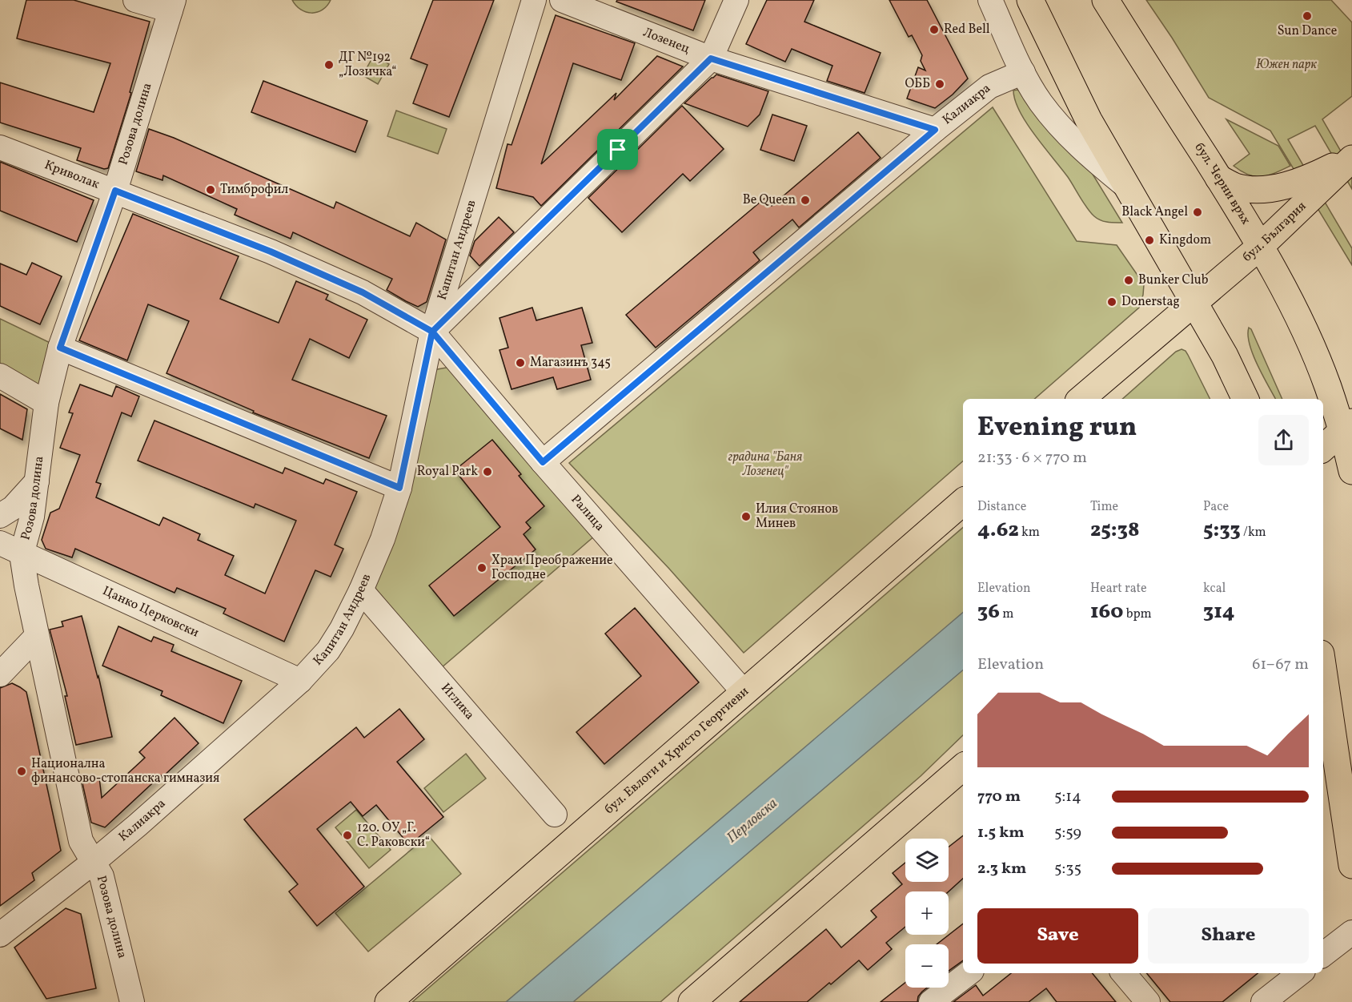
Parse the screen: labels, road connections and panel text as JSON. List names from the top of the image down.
{
  "streets": {
    "main road": ["бул. Черни връх", "бул. България", "бул. Евлоги и Христо Георгиеви"],
    "street": [
      "Лозенец",
      "Калиакра",
      "Розова долина",
      "Криволак",
      "Капитан Андреев",
      "Ралица",
      "Цанко Церковски",
      "Иглика"
    ]
  },
  "crossings": [
    ["Лозенец", "Калиакра"],
    ["Калиакра", "Розова долина"],
    ["Калиакра", "Капитан Андреев"],
    ["Калиакра", "Ралица"],
    ["Калиакра", "Цанко Церковски"],
    ["Розова долина", "Криволак"],
    ["Розова долина", "Цанко Церковски"],
    ["Криволак", "Капитан Андреев"],
    ["Криволак", "Ралица"],
    ["бул. Черни връх", "бул. България"],
    ["Капитан Андреев", "Ралица"],
    ["Капитан Андреев", "Цанко Церковски"],
    ["Капитан Андреев", "Иглика"],
    ["Ралица", "бул. Евлоги и Христо Георгиеви"]
  ],
  "water": ["Перловска"],
  "parks": ["Южен парк", "градина \"Баня Лозенец\""],
  "places": [
    "Sun Dance",
    "Red Bell",
    "ДГ №192 „Лозичка“",
    "ОББ",
    "Тимброфил",
    "Be Queen",
    "Black Angel",
    "Kingdom",
    "Bunker Club",
    "Donerstag",
    "Магазинъ 345",
    "Royal Park",
    "Илия Стоянов Минев",
    "Храм Преображение Господне",
    "Национална финансово-стопанска гимназия",
    "120. ОУ „Г. С. Раковски“"
  ],
  "page": {
    "heading": ["Evening run", "21:33 · 6 × 770 m"],
    "stats": [
      ["Distance", "4.62 km"],
      ["Time", "25:38"],
      ["Pace", "5:33 /km"],
      ["Elevation", "36 m"],
      ["Heart rate", "160 bpm"],
      ["kcal", "314"]
    ],
    "chart": ["Elevation", "61–67 m"],
    "list": [
      {
        "name": "770 m",
        "note": "5:14"
      },
      {
        "name": "1.5 km",
        "note": "5:59"
      },
      {
        "name": "2.3 km",
        "note": "5:35"
      }
    ],
    "map_buttons": ["+", "−"],
    "buttons": ["Save", "Share"]
  }
}
